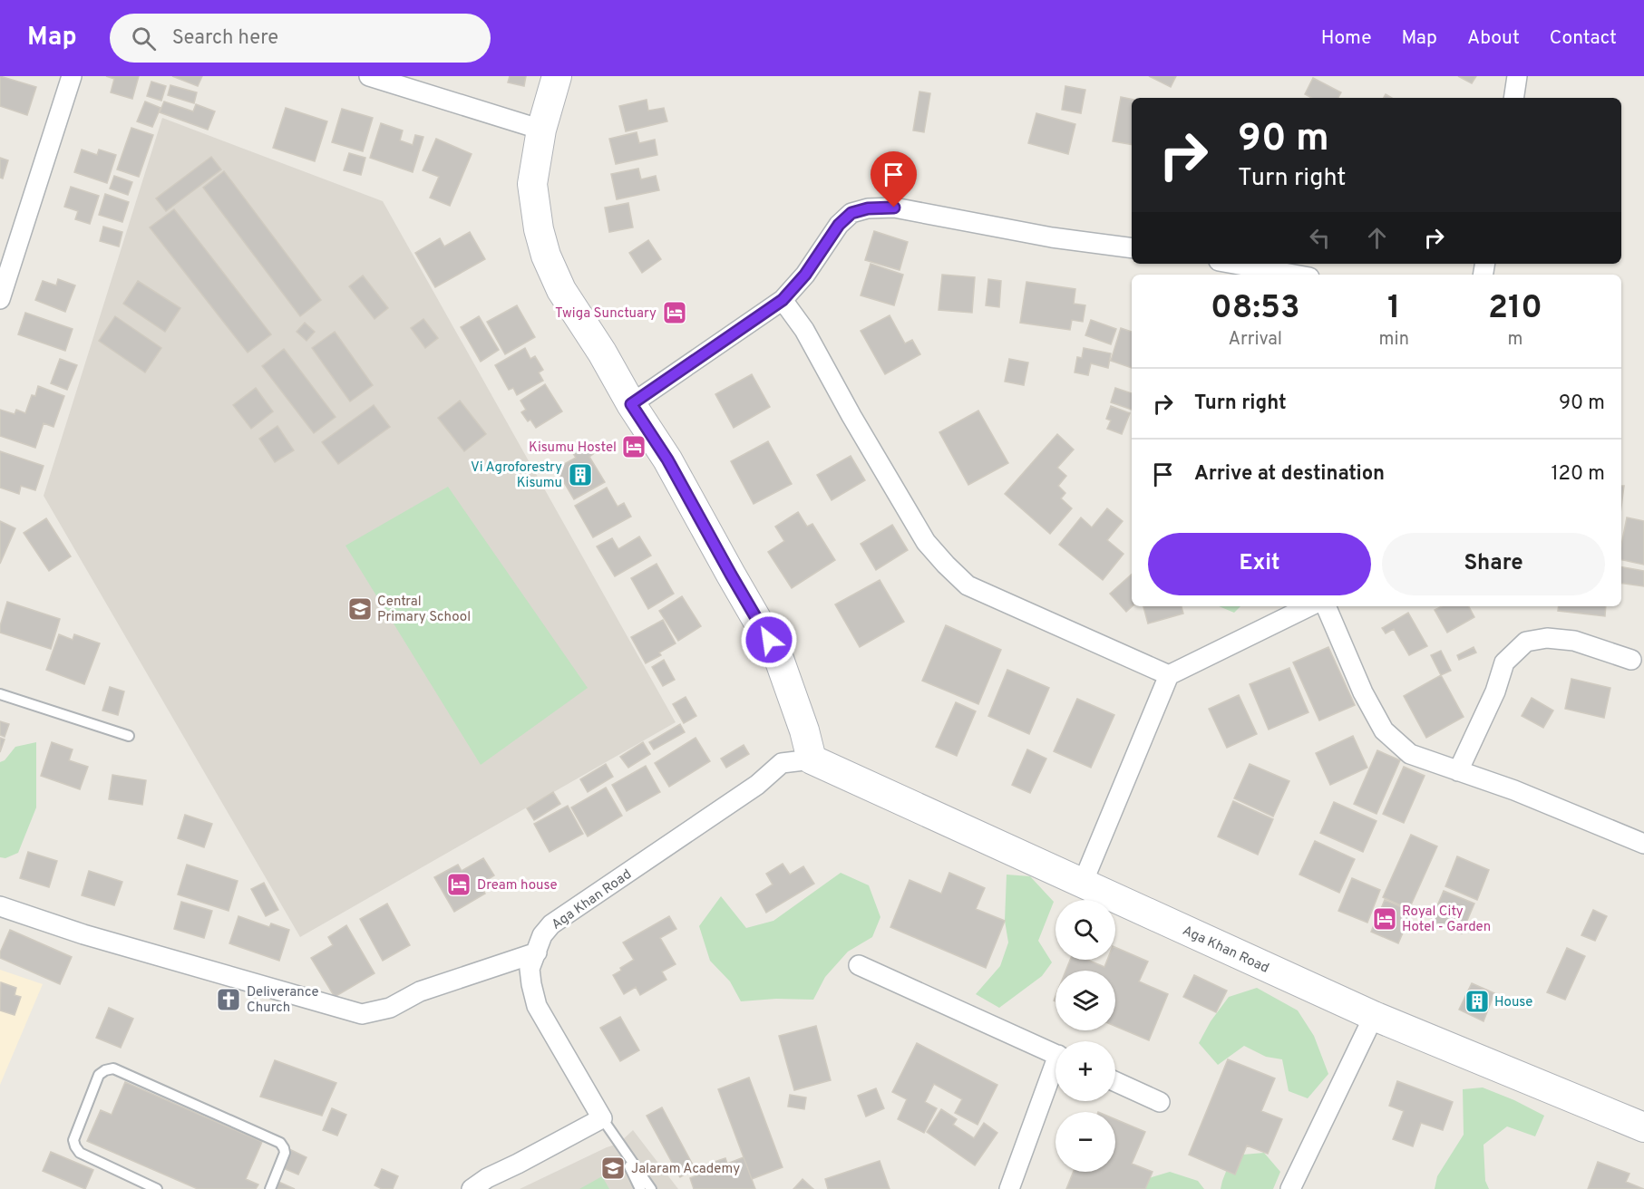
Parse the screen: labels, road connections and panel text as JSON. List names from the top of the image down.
{
  "streets": {
    "street": ["Aga Khan Road"]
  },
  "places": {
    "hotel": [
      "Twiga Sunctuary",
      "Kisumu Hostel",
      "Dream house",
      "Royal City Hotel - Garden"
    ],
    "building": ["Vi Agroforestry Kisumu", "House"],
    "school or university": ["Central Primary School", "Jalaram Academy"],
    "church": ["Deliverance Church"]
  },
  "page": {
    "header": "Map",
    "search": "Search here",
    "nav": [
      "Home",
      "Map",
      "About",
      "Contact"
    ],
    "turn": ["90 m", "Turn right"],
    "eta": [
      "08:53",
      "Arrival",
      "1",
      "min",
      "210",
      "m"
    ],
    "list": [
      {
        "name": "Turn right",
        "value": "90 m"
      },
      {
        "name": "Arrive at destination",
        "value": "120 m"
      }
    ],
    "buttons": ["Exit", "Share"],
    "map_buttons": ["+", "−"]
  }
}
